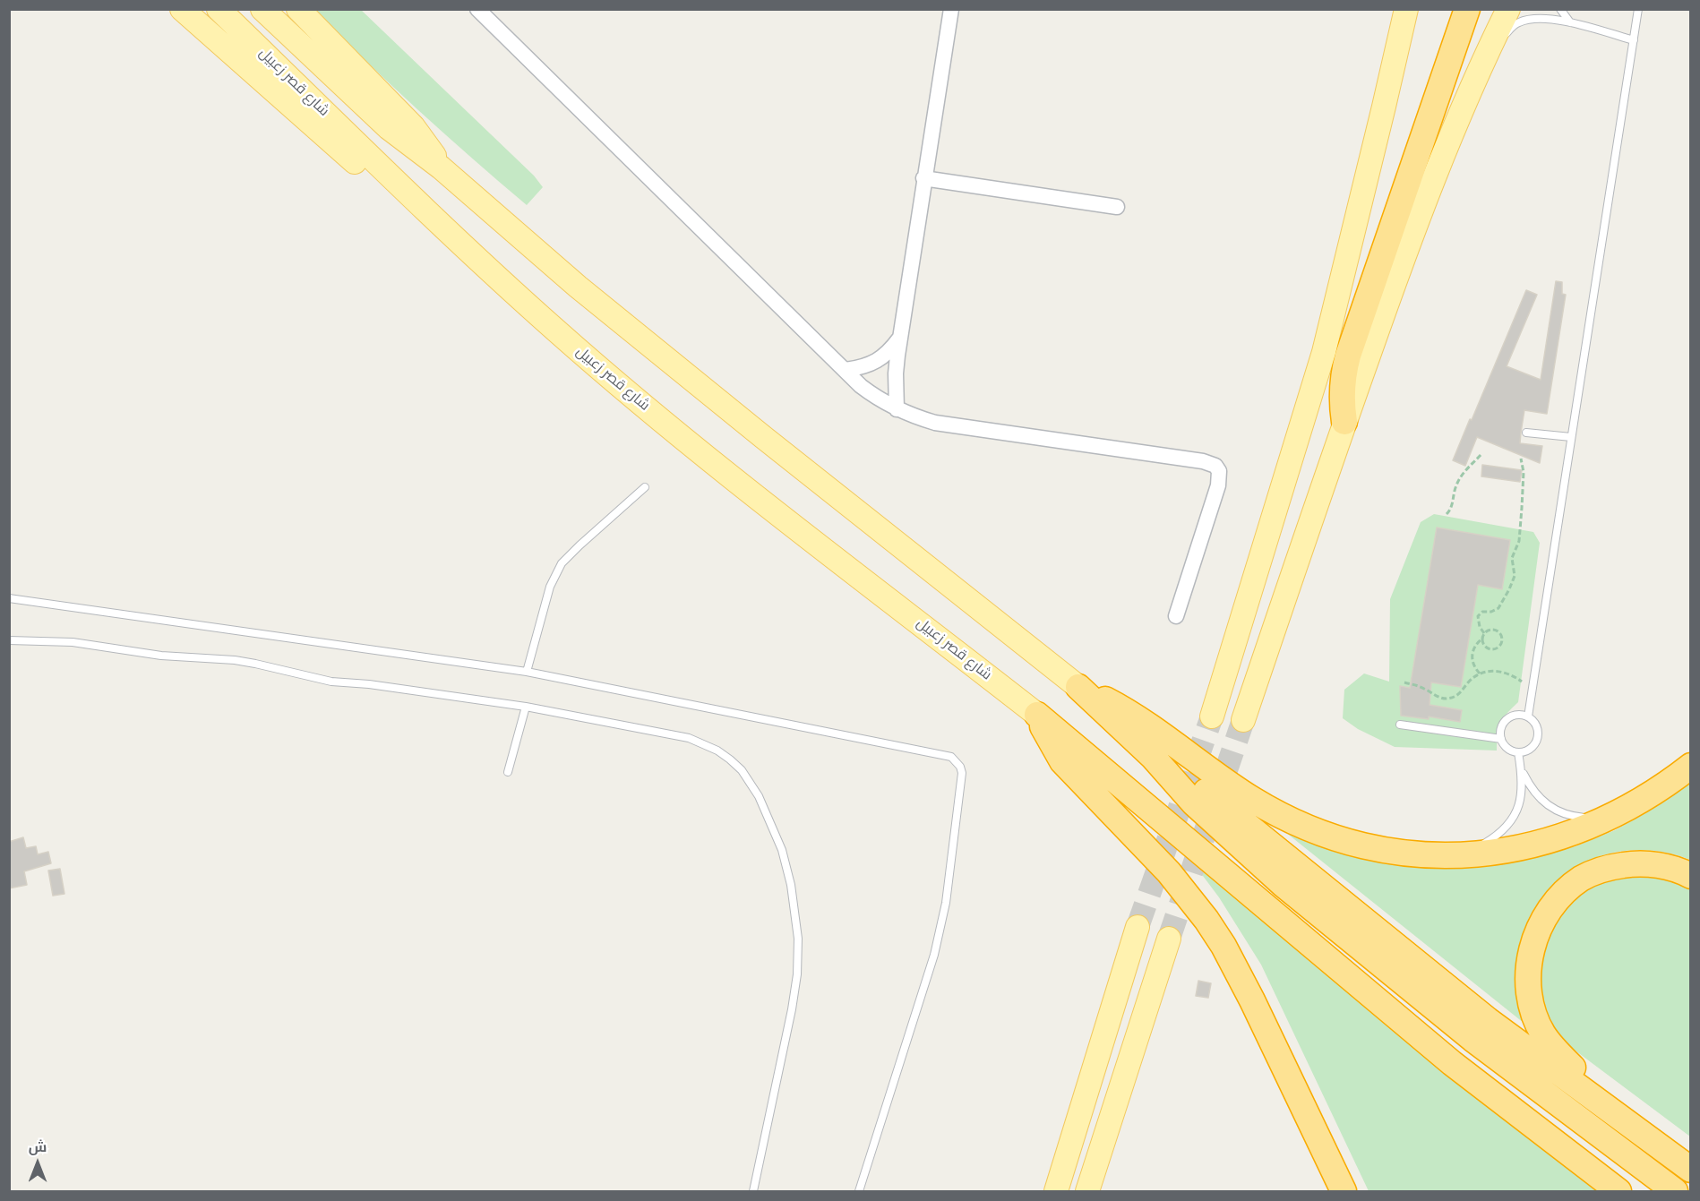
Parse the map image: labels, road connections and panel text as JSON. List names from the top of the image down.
{
  "streets": {
    "main road": ["شارع قصر زعبيل"]
  },
  "north": "top"
}
